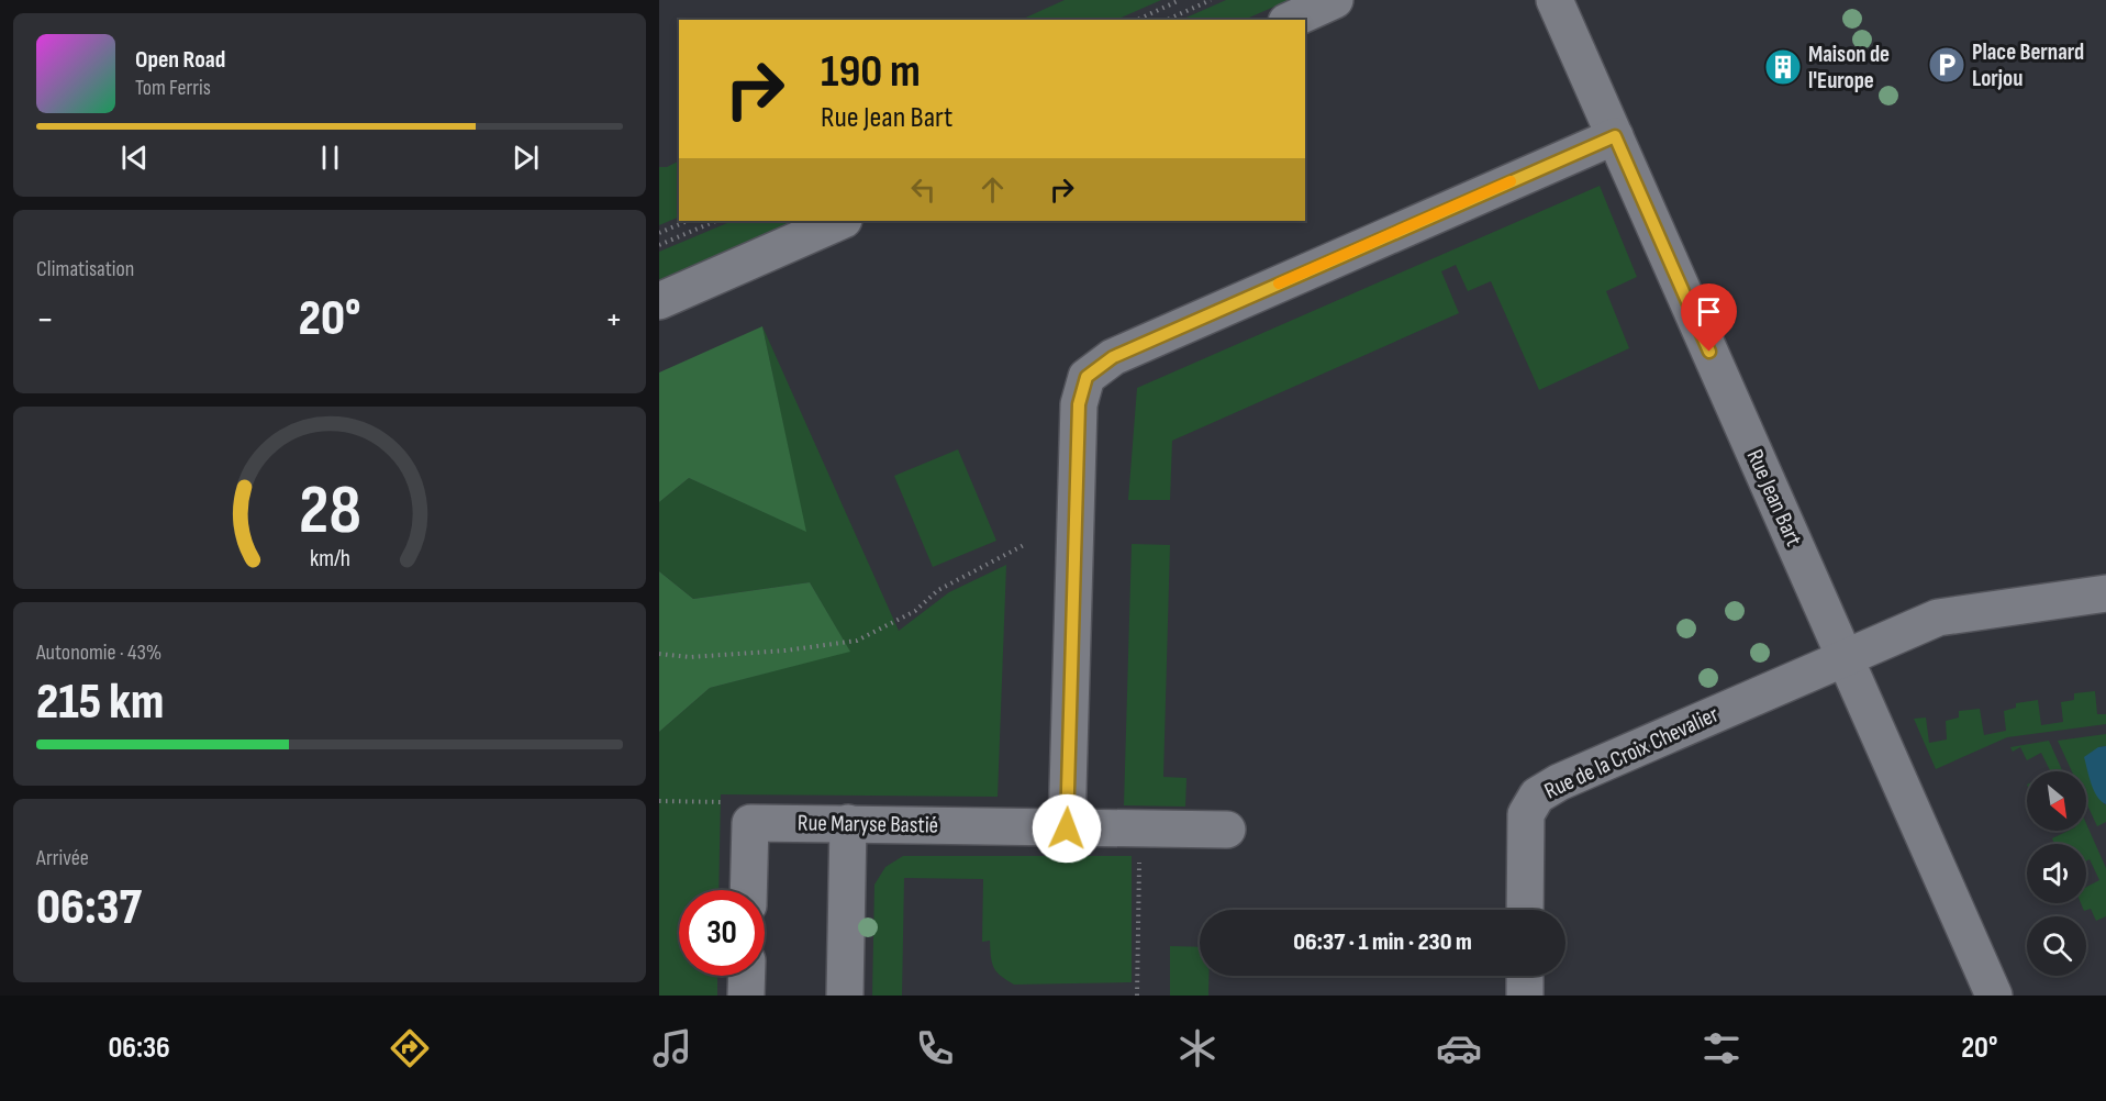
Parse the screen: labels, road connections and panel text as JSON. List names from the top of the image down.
{
  "streets": {
    "street": ["Rue Jean Bart", "Rue de la Croix Chevalier", "Rue Maryse Bastié"]
  },
  "crossings": [
    ["Rue Jean Bart", "Rue de la Croix Chevalier"]
  ],
  "places": {
    "parking": ["Place Bernard Lorjou"],
    "building": ["Maison de l'Europe"]
  },
  "north": "bottom right",
  "page": {
    "turn": ["190 m", "Rue Jean Bart"],
    "song": ["Open Road", "Tom Ferris"],
    "tile": [
      "Climatisation",
      ["Autonomie · 43%", "215 km"],
      ["Arrivée", "06:37"]
    ],
    "heat": ["−", "20°", "+"],
    "limit": "30",
    "trip": "06:37 · 1 min · 230 m",
    "tabs": ["06:36", "20°"],
    "gauge": ["28", "km/h"]
  }
}
